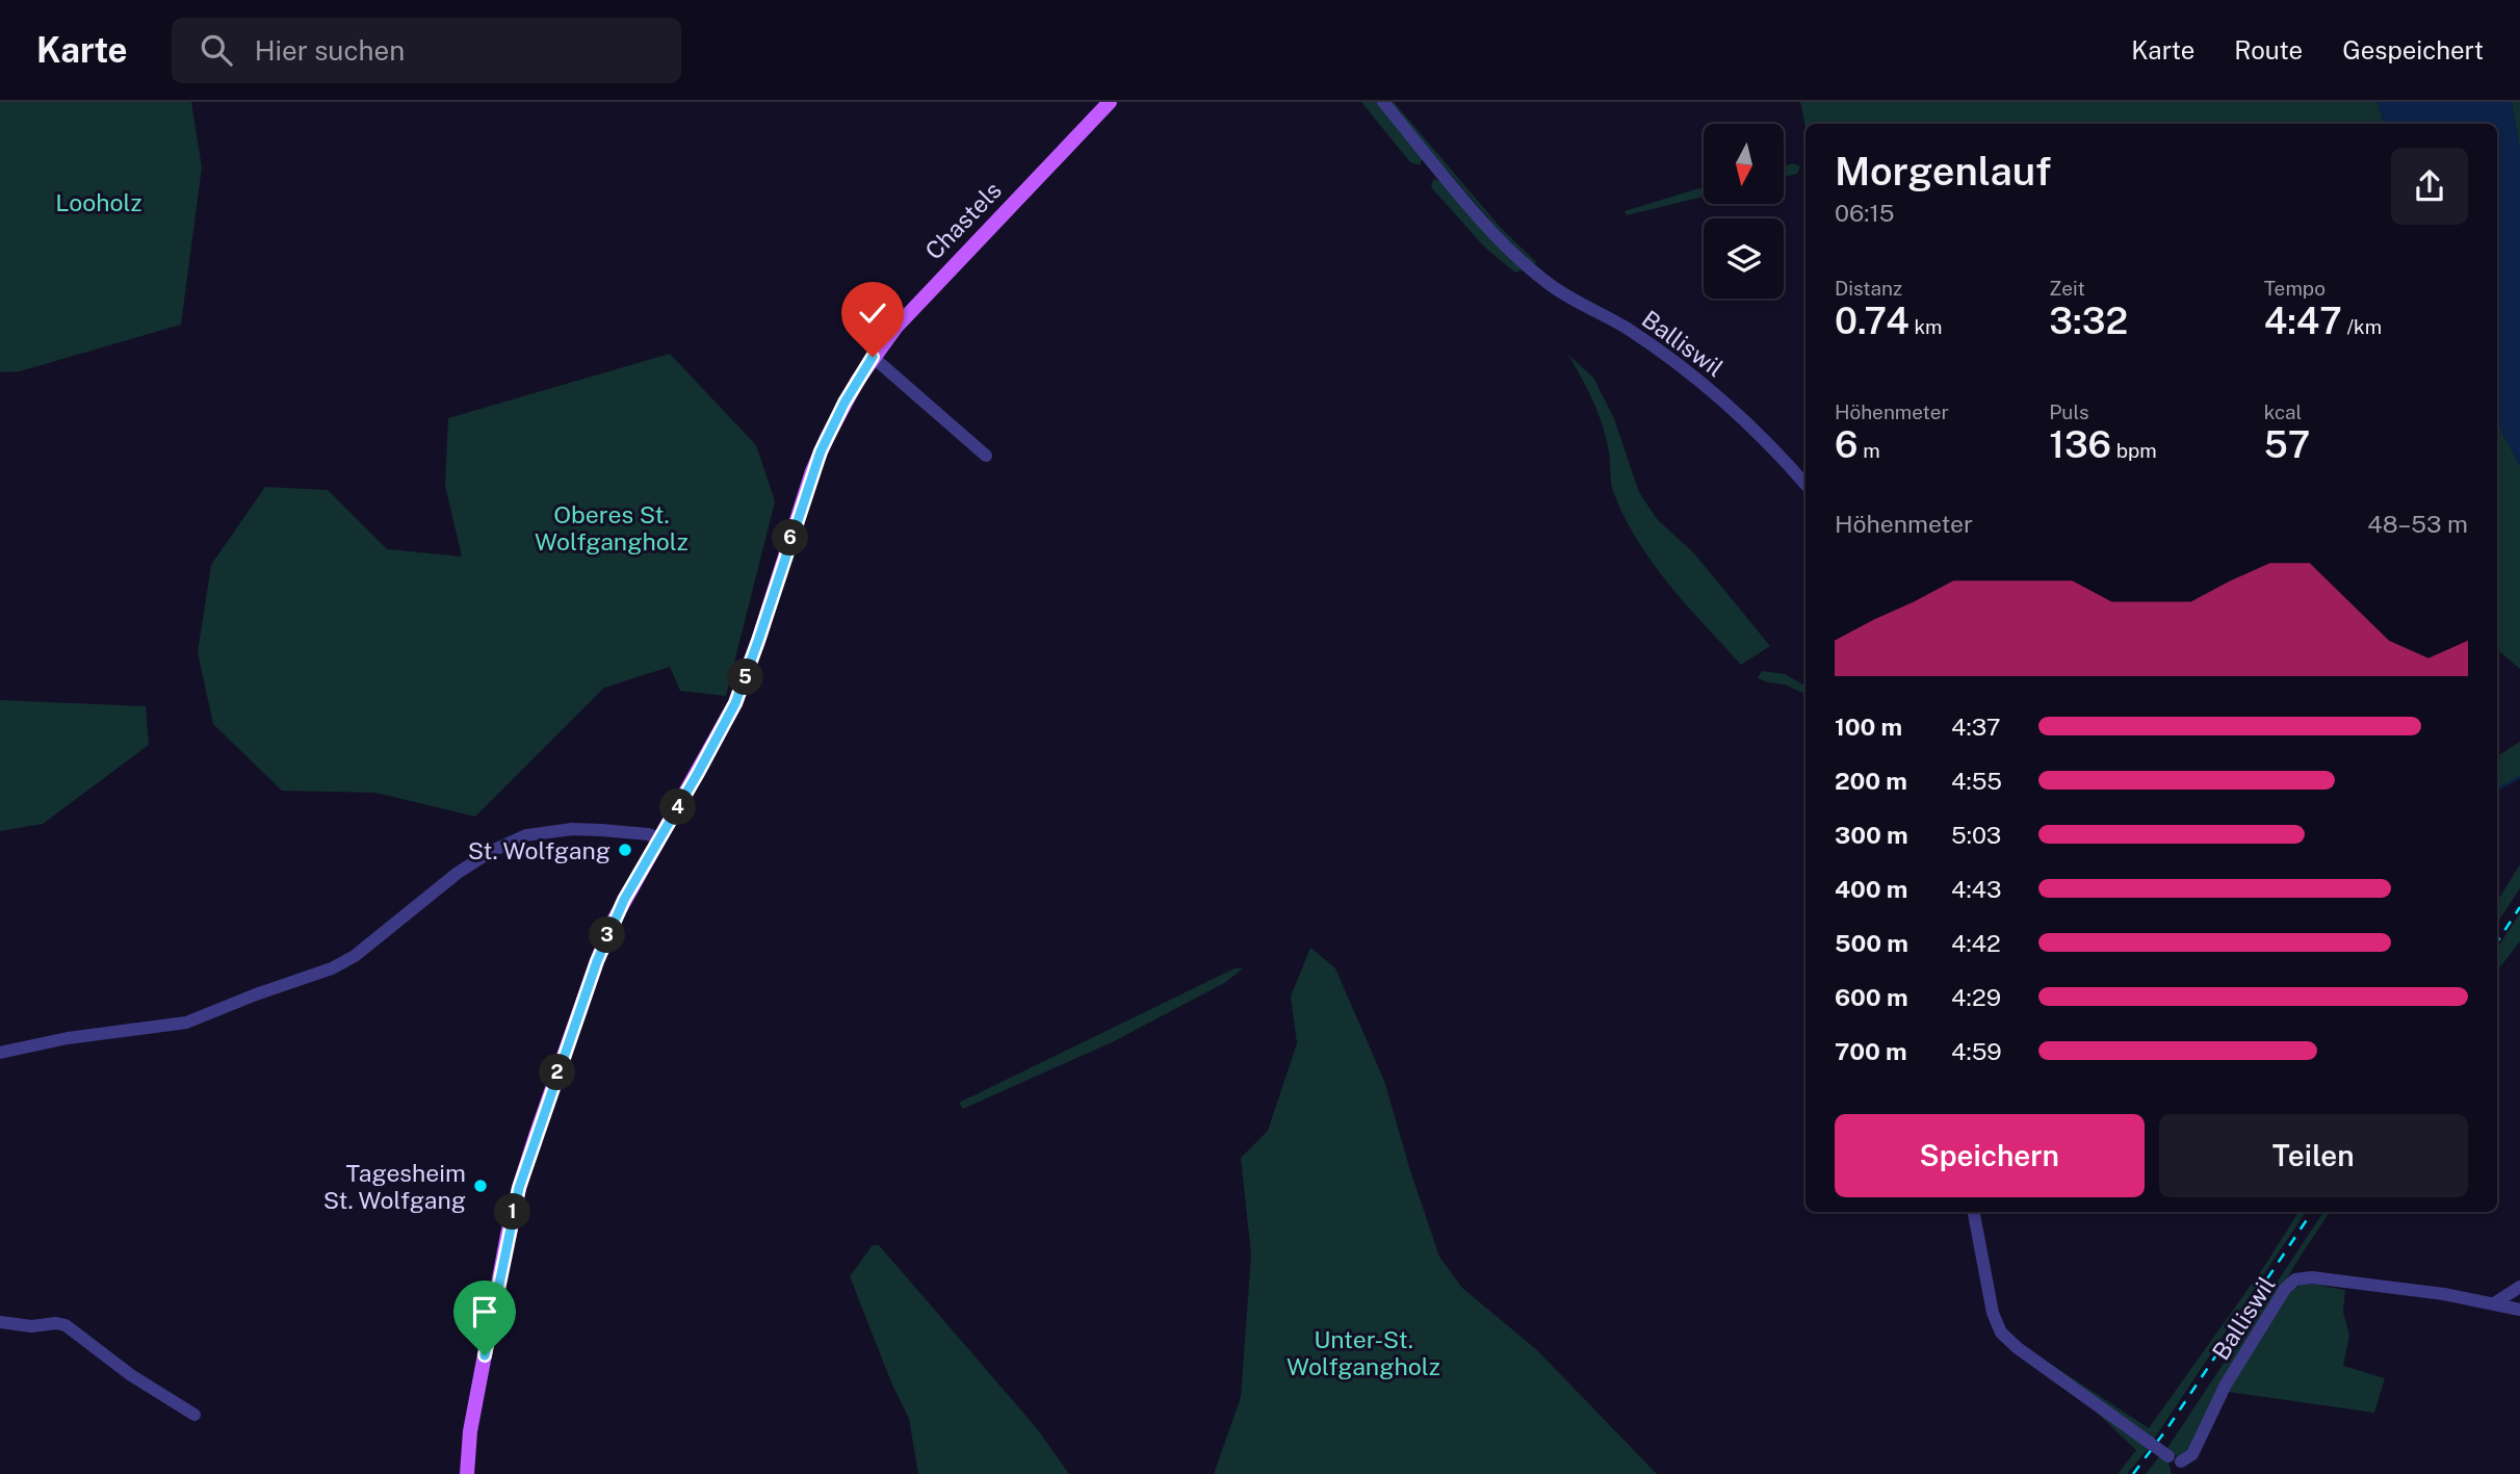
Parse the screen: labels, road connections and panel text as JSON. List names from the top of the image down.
{
  "streets": {
    "main road": ["Chastels"],
    "street": ["Balliswil"]
  },
  "parks": ["Looholz", "Oberes St. Wolfgangholz", "Unter-St. Wolfgangholz"],
  "places": ["St. Wolfgang", "Tagesheim St. Wolfgang"],
  "north": "bottom",
  "page": {
    "header": "Karte",
    "search": "Hier suchen",
    "nav": ["Karte", "Route", "Gespeichert"],
    "heading": ["Morgenlauf", "06:15"],
    "stats": [
      ["Distanz", "0.74 km"],
      ["Zeit", "3:32"],
      ["Tempo", "4:47 /km"],
      ["Höhenmeter", "6 m"],
      ["Puls", "136 bpm"],
      ["kcal", "57"]
    ],
    "chart": ["Höhenmeter", "48–53 m"],
    "pins": [
      "6",
      "5",
      "4",
      "3",
      "2",
      "1"
    ],
    "list": [
      {
        "name": "100 m",
        "note": "4:37"
      },
      {
        "name": "200 m",
        "note": "4:55"
      },
      {
        "name": "300 m",
        "note": "5:03"
      },
      {
        "name": "400 m",
        "note": "4:43"
      },
      {
        "name": "500 m",
        "note": "4:42"
      },
      {
        "name": "600 m",
        "note": "4:29"
      },
      {
        "name": "700 m",
        "note": "4:59"
      }
    ],
    "buttons": ["Speichern", "Teilen"]
  }
}
